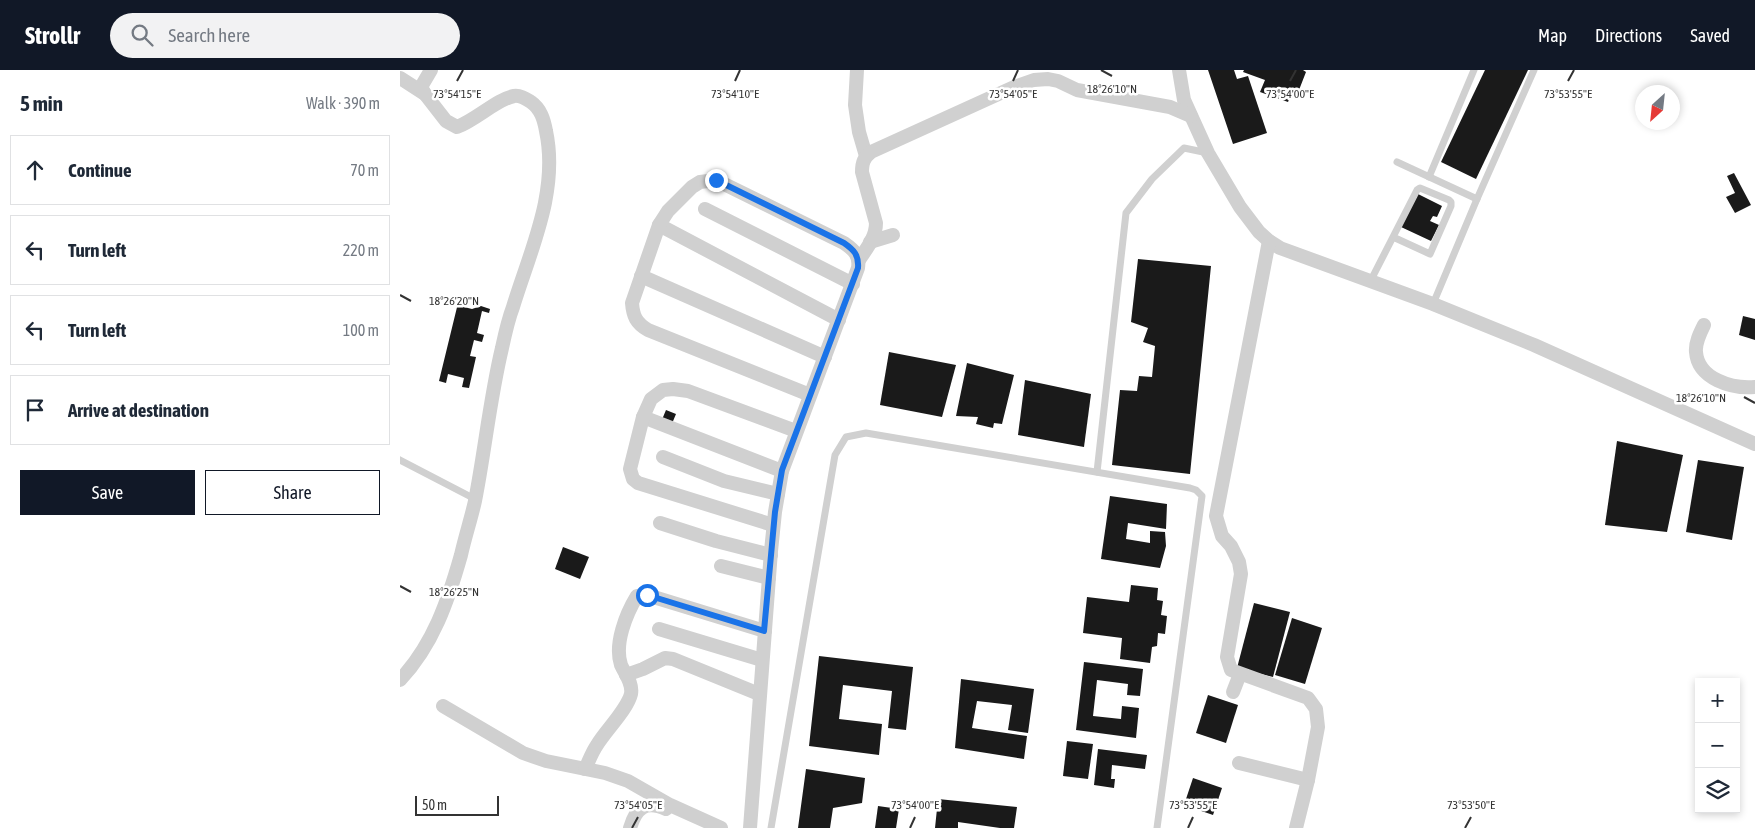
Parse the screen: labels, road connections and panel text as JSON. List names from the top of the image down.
{
  "scale_bar": "50 m",
  "north": "bottom left",
  "page": {
    "header": "Strollr",
    "search": "Search here",
    "nav": ["Map", "Directions", "Saved"],
    "heading": ["5 min", "Walk · 390 m"],
    "list": [
      ["Continue", "70 m"],
      ["Turn left", "220 m"],
      ["Turn left", "100 m"],
      "Arrive at destination"
    ],
    "buttons": ["Save", "Share"],
    "map_buttons": ["+", "−"],
    "scale": "50 m"
  },
  "coordinates": [
    "18°26'10\"N",
    "73°54'15\"E",
    "73°54'10\"E",
    "73°54'05\"E",
    "73°54'00\"E",
    "73°53'55\"E",
    "18°26'20\"N",
    "18°26'25\"N",
    "73°53'50\"E"
  ]
}
